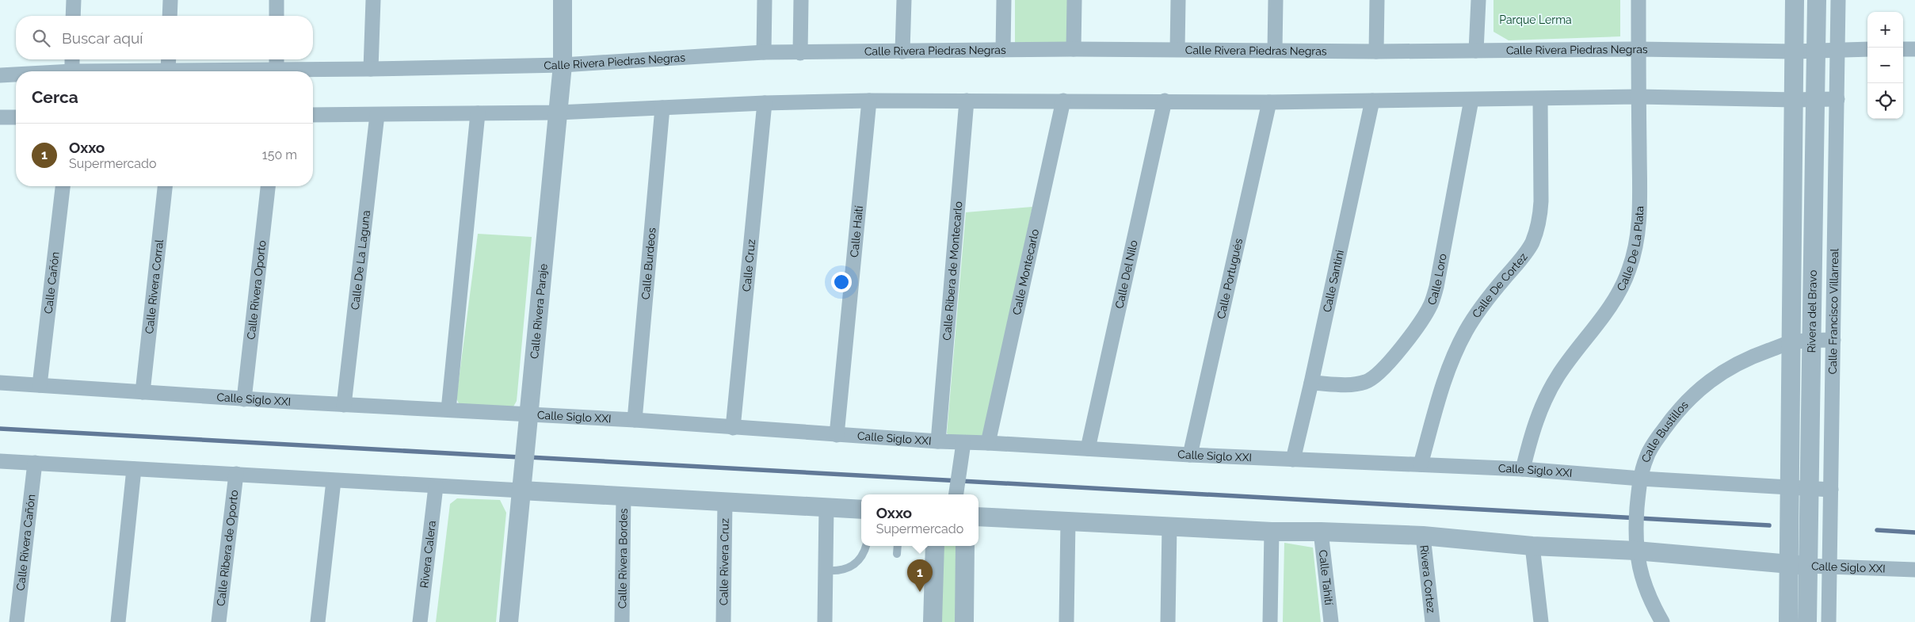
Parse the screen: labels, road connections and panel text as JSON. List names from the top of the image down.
{
  "streets": {
    "street": [
      "Calle Rivera Piedras Negras",
      "Calle Haití",
      "Calle De La Plata",
      "Calle De La Laguna",
      "Calle Burdeos",
      "Calle Cruz",
      "Calle Ribera de Montecarlo",
      "Calle Montecarlo",
      "Calle Del Nilo",
      "Calle Portugués",
      "Calle Loro",
      "Calle Santini",
      "Calle Cañón",
      "Calle De Cortez",
      "Calle Rivera Corral",
      "Calle Rivera Oporto",
      "Rivera del Bravo",
      "Calle Rivera Paraje",
      "Calle Francisco Villarreal",
      "Calle Siglo XXI",
      "Calle Bustillos",
      "Calle Rivera Cañón",
      "Calle Ribera de Oporto",
      "Rivera Calera",
      "Calle Rivera Bordes",
      "Calle Rivera Cruz",
      "Calle Tahití",
      "Rivera Cortez"
    ]
  },
  "crossings": [
    ["Calle Rivera Piedras Negras", "Calle De La Plata"],
    ["Calle Rivera Piedras Negras", "Rivera del Bravo"],
    ["Calle Rivera Piedras Negras", "Calle Rivera Paraje"],
    ["Calle Rivera Piedras Negras", "Calle Francisco Villarreal"],
    ["Calle Haití", "Calle Siglo XXI"],
    ["Calle De La Plata", "Calle Siglo XXI"],
    ["Calle De La Laguna", "Calle Siglo XXI"],
    ["Calle Burdeos", "Calle Siglo XXI"],
    ["Calle Cruz", "Calle Siglo XXI"],
    ["Calle Ribera de Montecarlo", "Calle Siglo XXI"],
    ["Calle Montecarlo", "Calle Siglo XXI"],
    ["Calle Del Nilo", "Calle Siglo XXI"],
    ["Calle Portugués", "Calle Siglo XXI"],
    ["Calle Loro", "Calle Santini"],
    ["Calle Santini", "Calle Siglo XXI"],
    ["Calle Cañón", "Calle Siglo XXI"],
    ["Calle De Cortez", "Calle Siglo XXI"],
    ["Calle Rivera Corral", "Calle Siglo XXI"],
    ["Calle Rivera Oporto", "Calle Siglo XXI"],
    ["Rivera del Bravo", "Calle Siglo XXI"],
    ["Rivera del Bravo", "Calle Bustillos"],
    ["Calle Rivera Paraje", "Calle Siglo XXI"],
    ["Calle Francisco Villarreal", "Calle Siglo XXI"],
    ["Calle Francisco Villarreal", "Calle Bustillos"],
    ["Calle Siglo XXI", "Calle Bustillos"],
    ["Calle Siglo XXI", "Calle Tahití"],
    ["Calle Siglo XXI", "Rivera Cortez"]
  ],
  "parks": ["Parque Lerma"],
  "page": {
    "map_buttons": ["+", "−"],
    "search": "Buscar aquí",
    "heading": "Cerca",
    "list": [
      {
        "mark": "1",
        "name": "Oxxo",
        "note": "Supermercado",
        "value": "150 m"
      }
    ],
    "popup": ["Oxxo", "Supermercado"],
    "pins": "1"
  }
}
